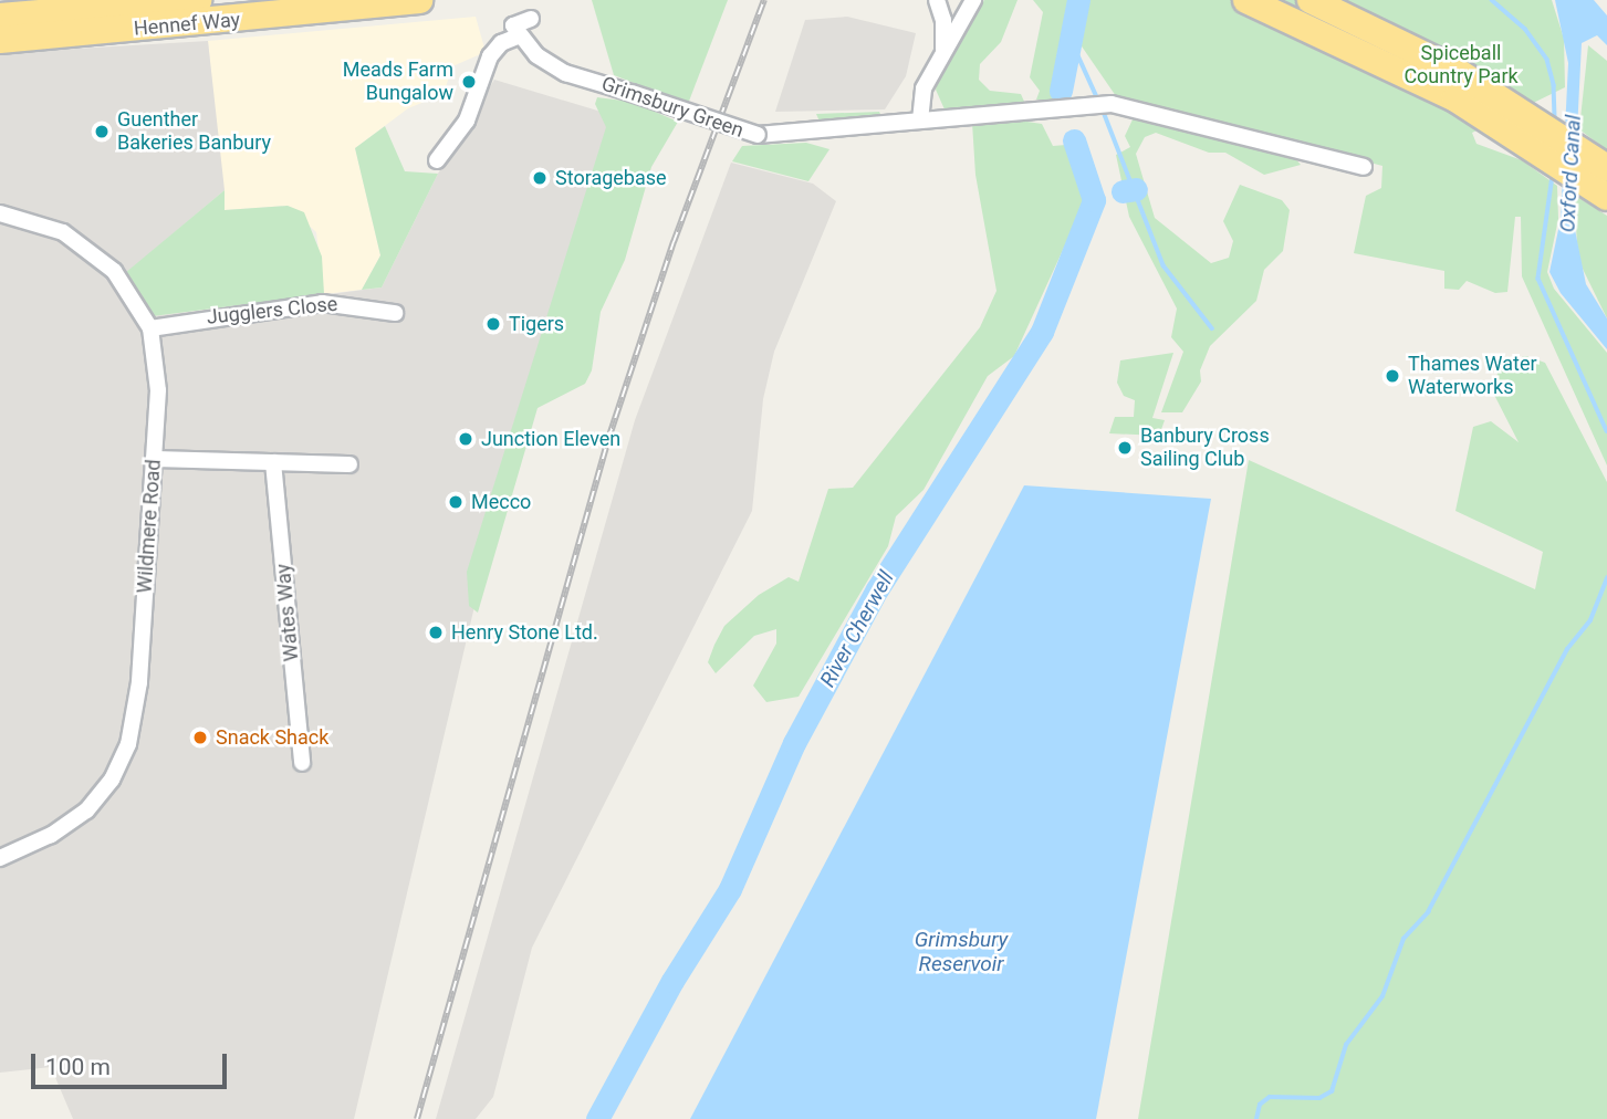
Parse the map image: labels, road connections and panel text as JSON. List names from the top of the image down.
{
  "streets": {
    "highway": ["Hennef Way"],
    "street": [
      "Grimsbury Green",
      "Jugglers Close",
      "Wildmere Road",
      "Wates Way"
    ]
  },
  "crossings": [
    ["Jugglers Close", "Wildmere Road"]
  ],
  "water": ["Oxford Canal", "River Cherwell", "Grimsbury Reservoir"],
  "parks": ["Spiceball Country Park"],
  "places": [
    "Meads Farm Bungalow",
    "Guenther Bakeries Banbury",
    "Storagebase",
    "Tigers",
    "Thames Water Waterworks",
    "Junction Eleven",
    "Banbury Cross Sailing Club",
    "Mecco",
    "Henry Stone Ltd.",
    "Snack Shack"
  ],
  "scale_bar": "100 m"
}
